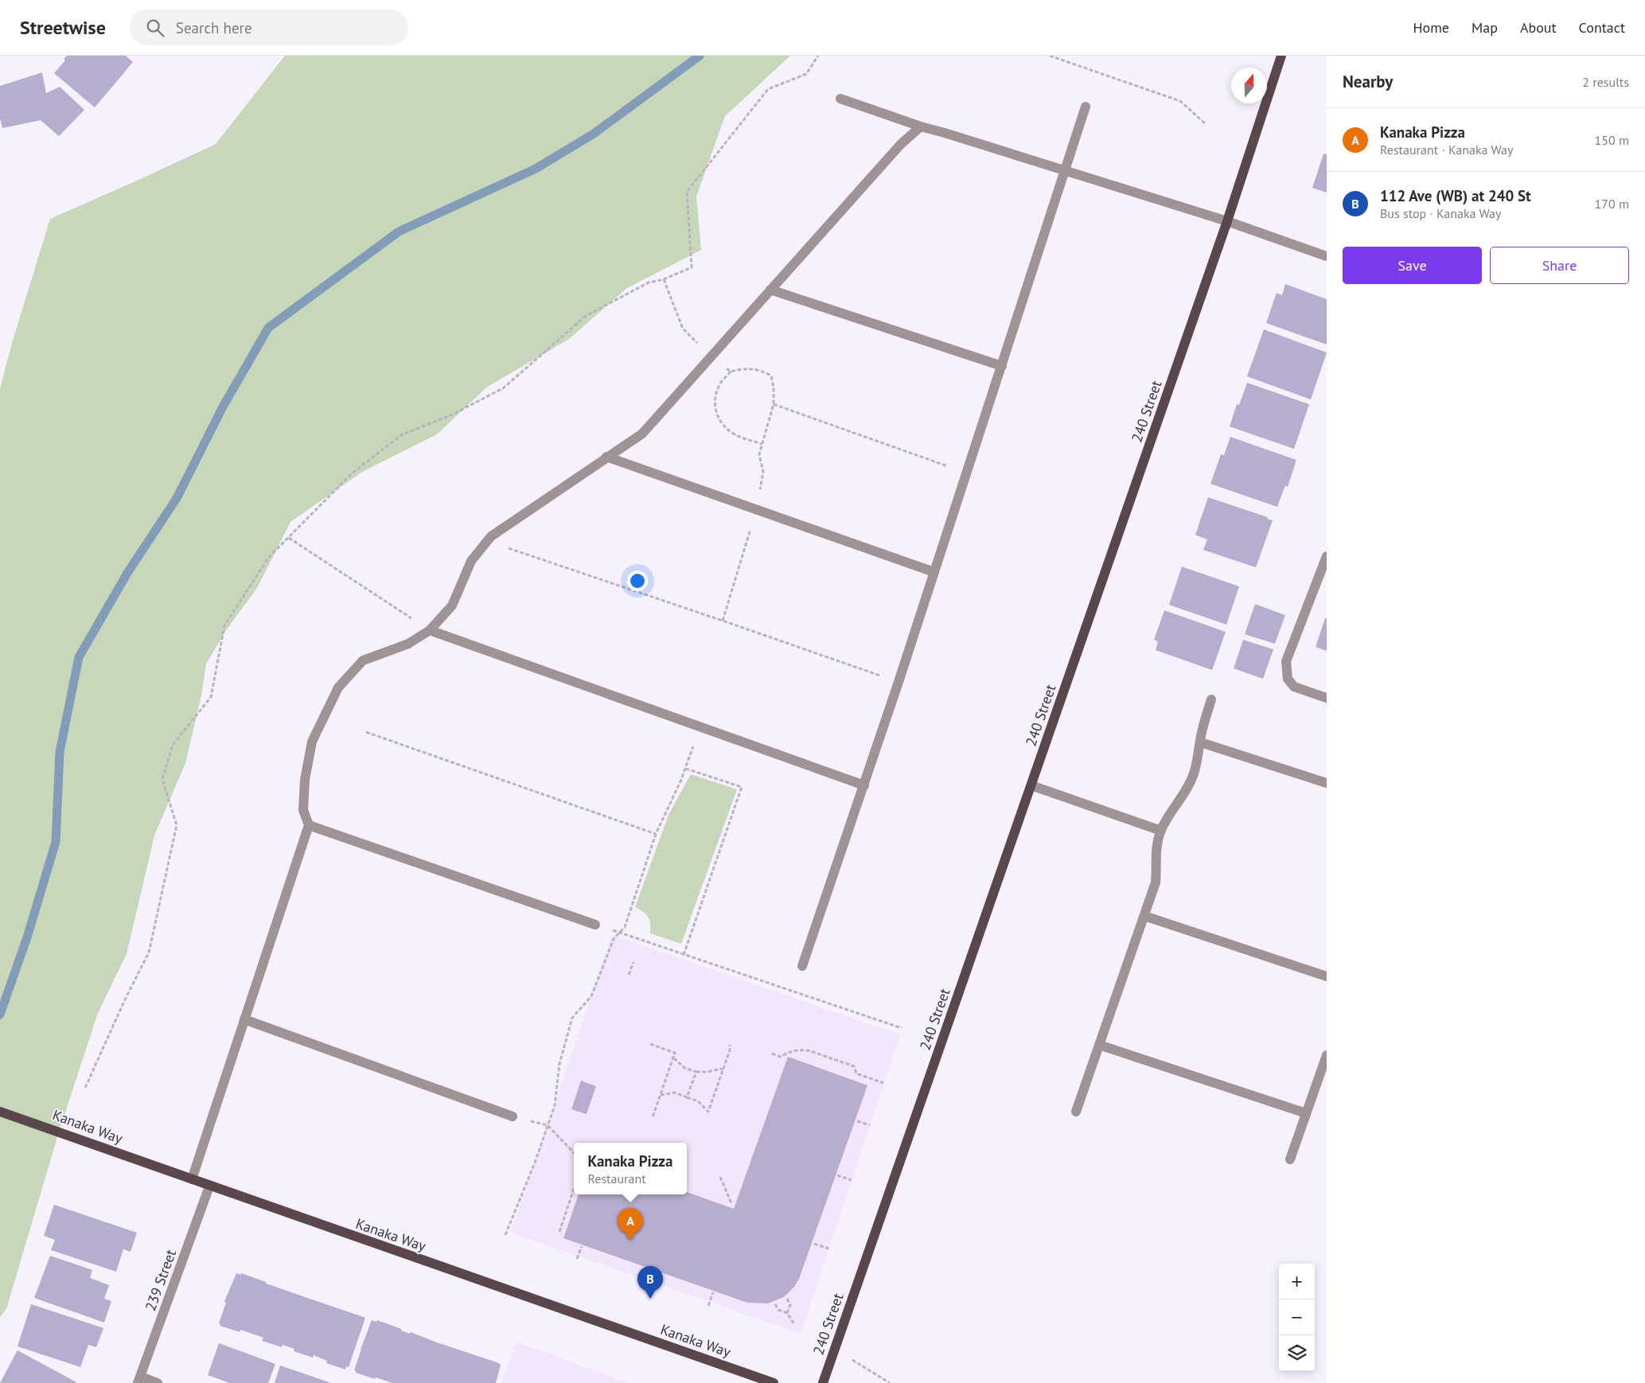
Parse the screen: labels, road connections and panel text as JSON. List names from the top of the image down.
{
  "streets": {
    "main road": ["240 Street", "Kanaka Way"],
    "street": ["239 Street"]
  },
  "crossings": [
    ["Kanaka Way", "239 Street"]
  ],
  "north": "top",
  "page": {
    "header": "Streetwise",
    "search": "Search here",
    "nav": [
      "Home",
      "Map",
      "About",
      "Contact"
    ],
    "heading": ["Nearby", "2 results"],
    "list": [
      {
        "mark": "A",
        "name": "Kanaka Pizza",
        "note": "Restaurant · Kanaka Way",
        "value": "150 m"
      },
      {
        "mark": "B",
        "name": "112 Ave (WB) at 240 St",
        "note": "Bus stop · Kanaka Way",
        "value": "170 m"
      }
    ],
    "buttons": ["Save", "Share"],
    "popup": ["Kanaka Pizza", "Restaurant"],
    "pins": ["A", "B"],
    "map_buttons": ["+", "−"]
  }
}
